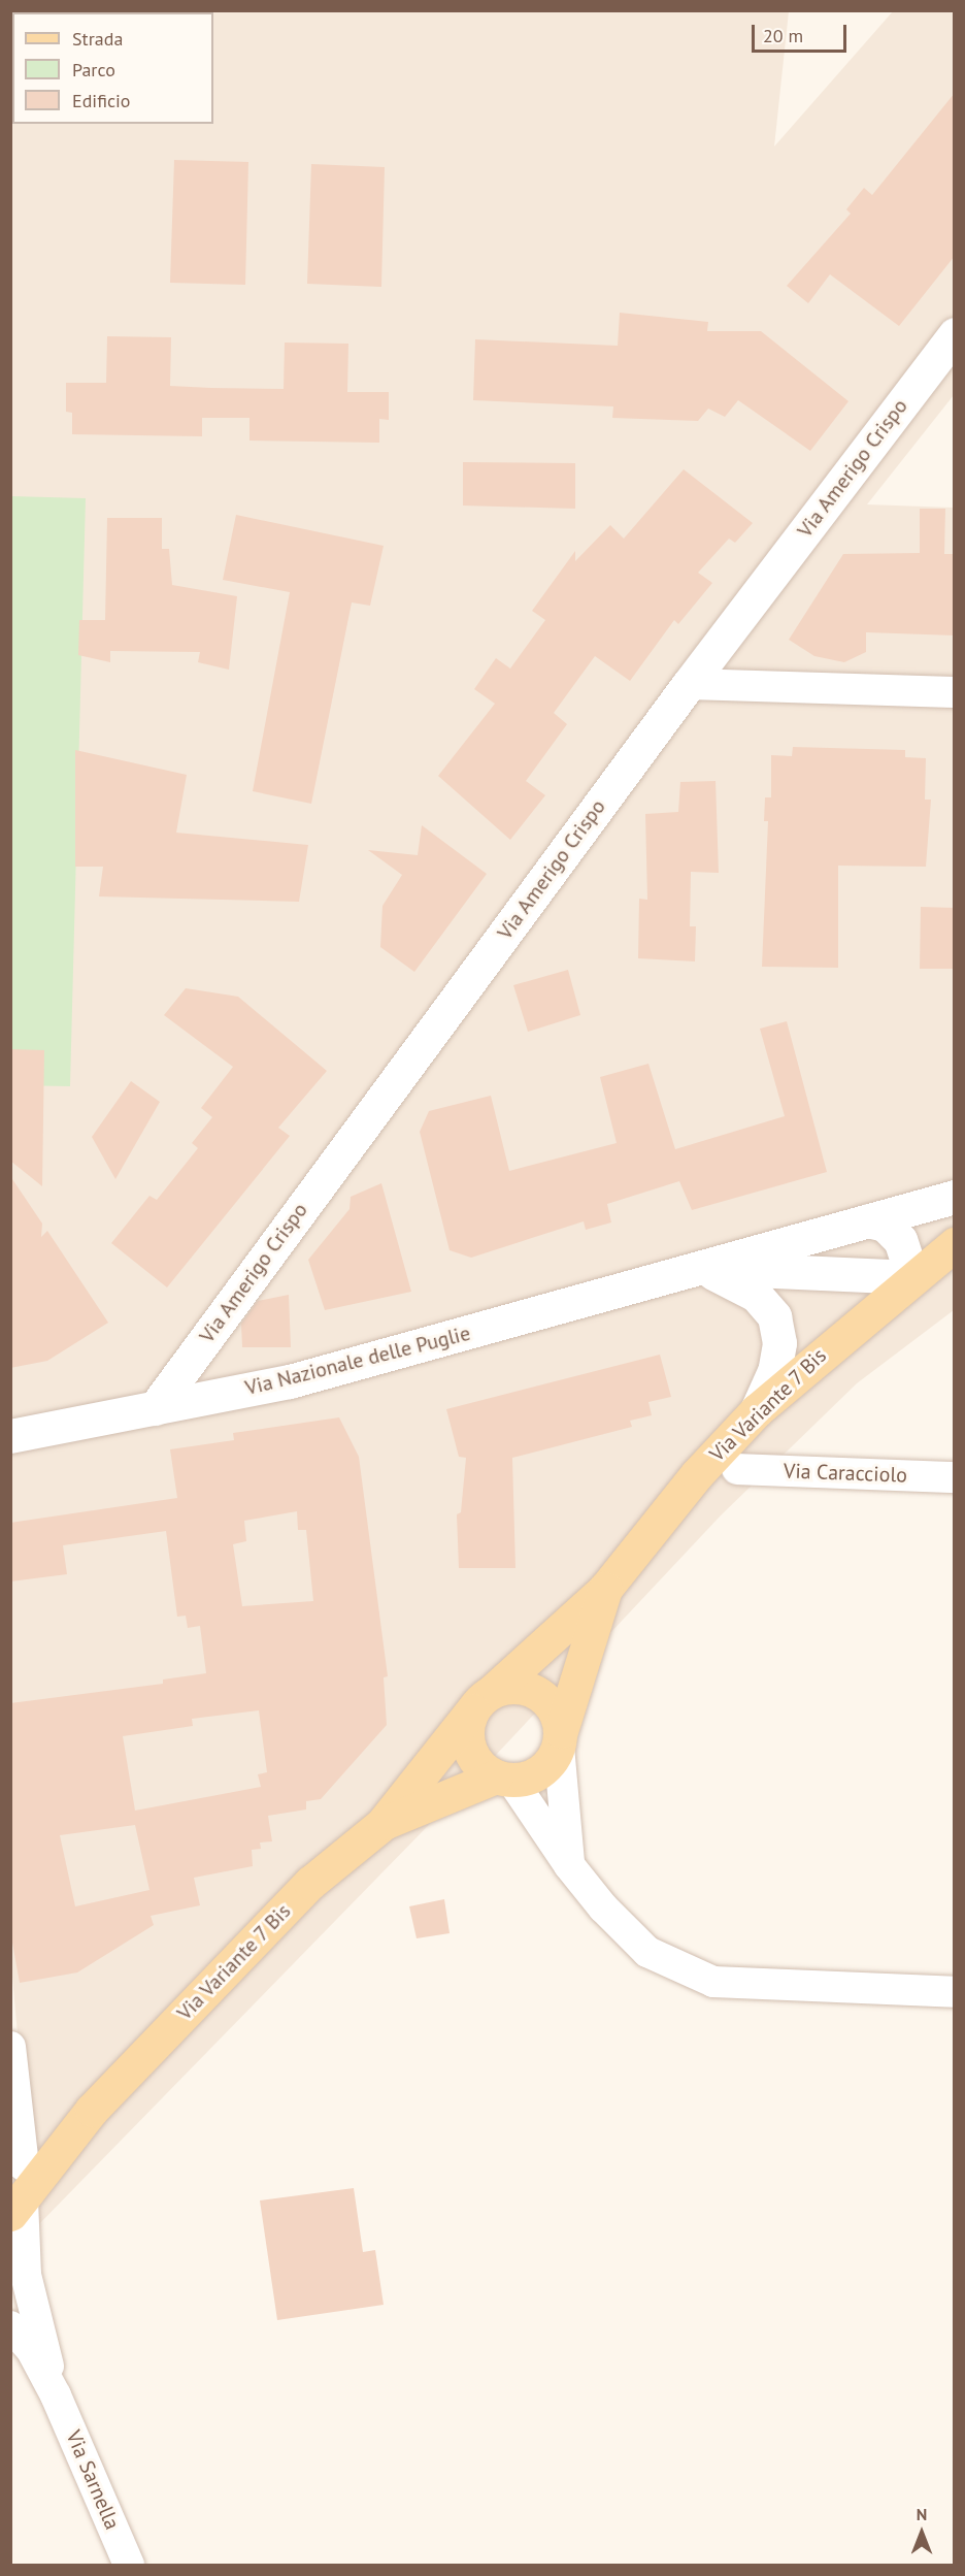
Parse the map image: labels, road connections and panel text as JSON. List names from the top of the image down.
{
  "streets": {
    "main road": ["Via Amerigo Crispo", "Via Nazionale delle Puglie", "Via Variante 7 Bis"],
    "street": ["Via Caracciolo", "Via Sarnella"]
  },
  "crossings": [
    ["Via Amerigo Crispo", "Via Nazionale delle Puglie"],
    ["Via Nazionale delle Puglie", "Via Variante 7 Bis"]
  ],
  "legend": ["Strada", "Parco", "Edificio"],
  "scale_bar": "20 m",
  "north": "top"
}
